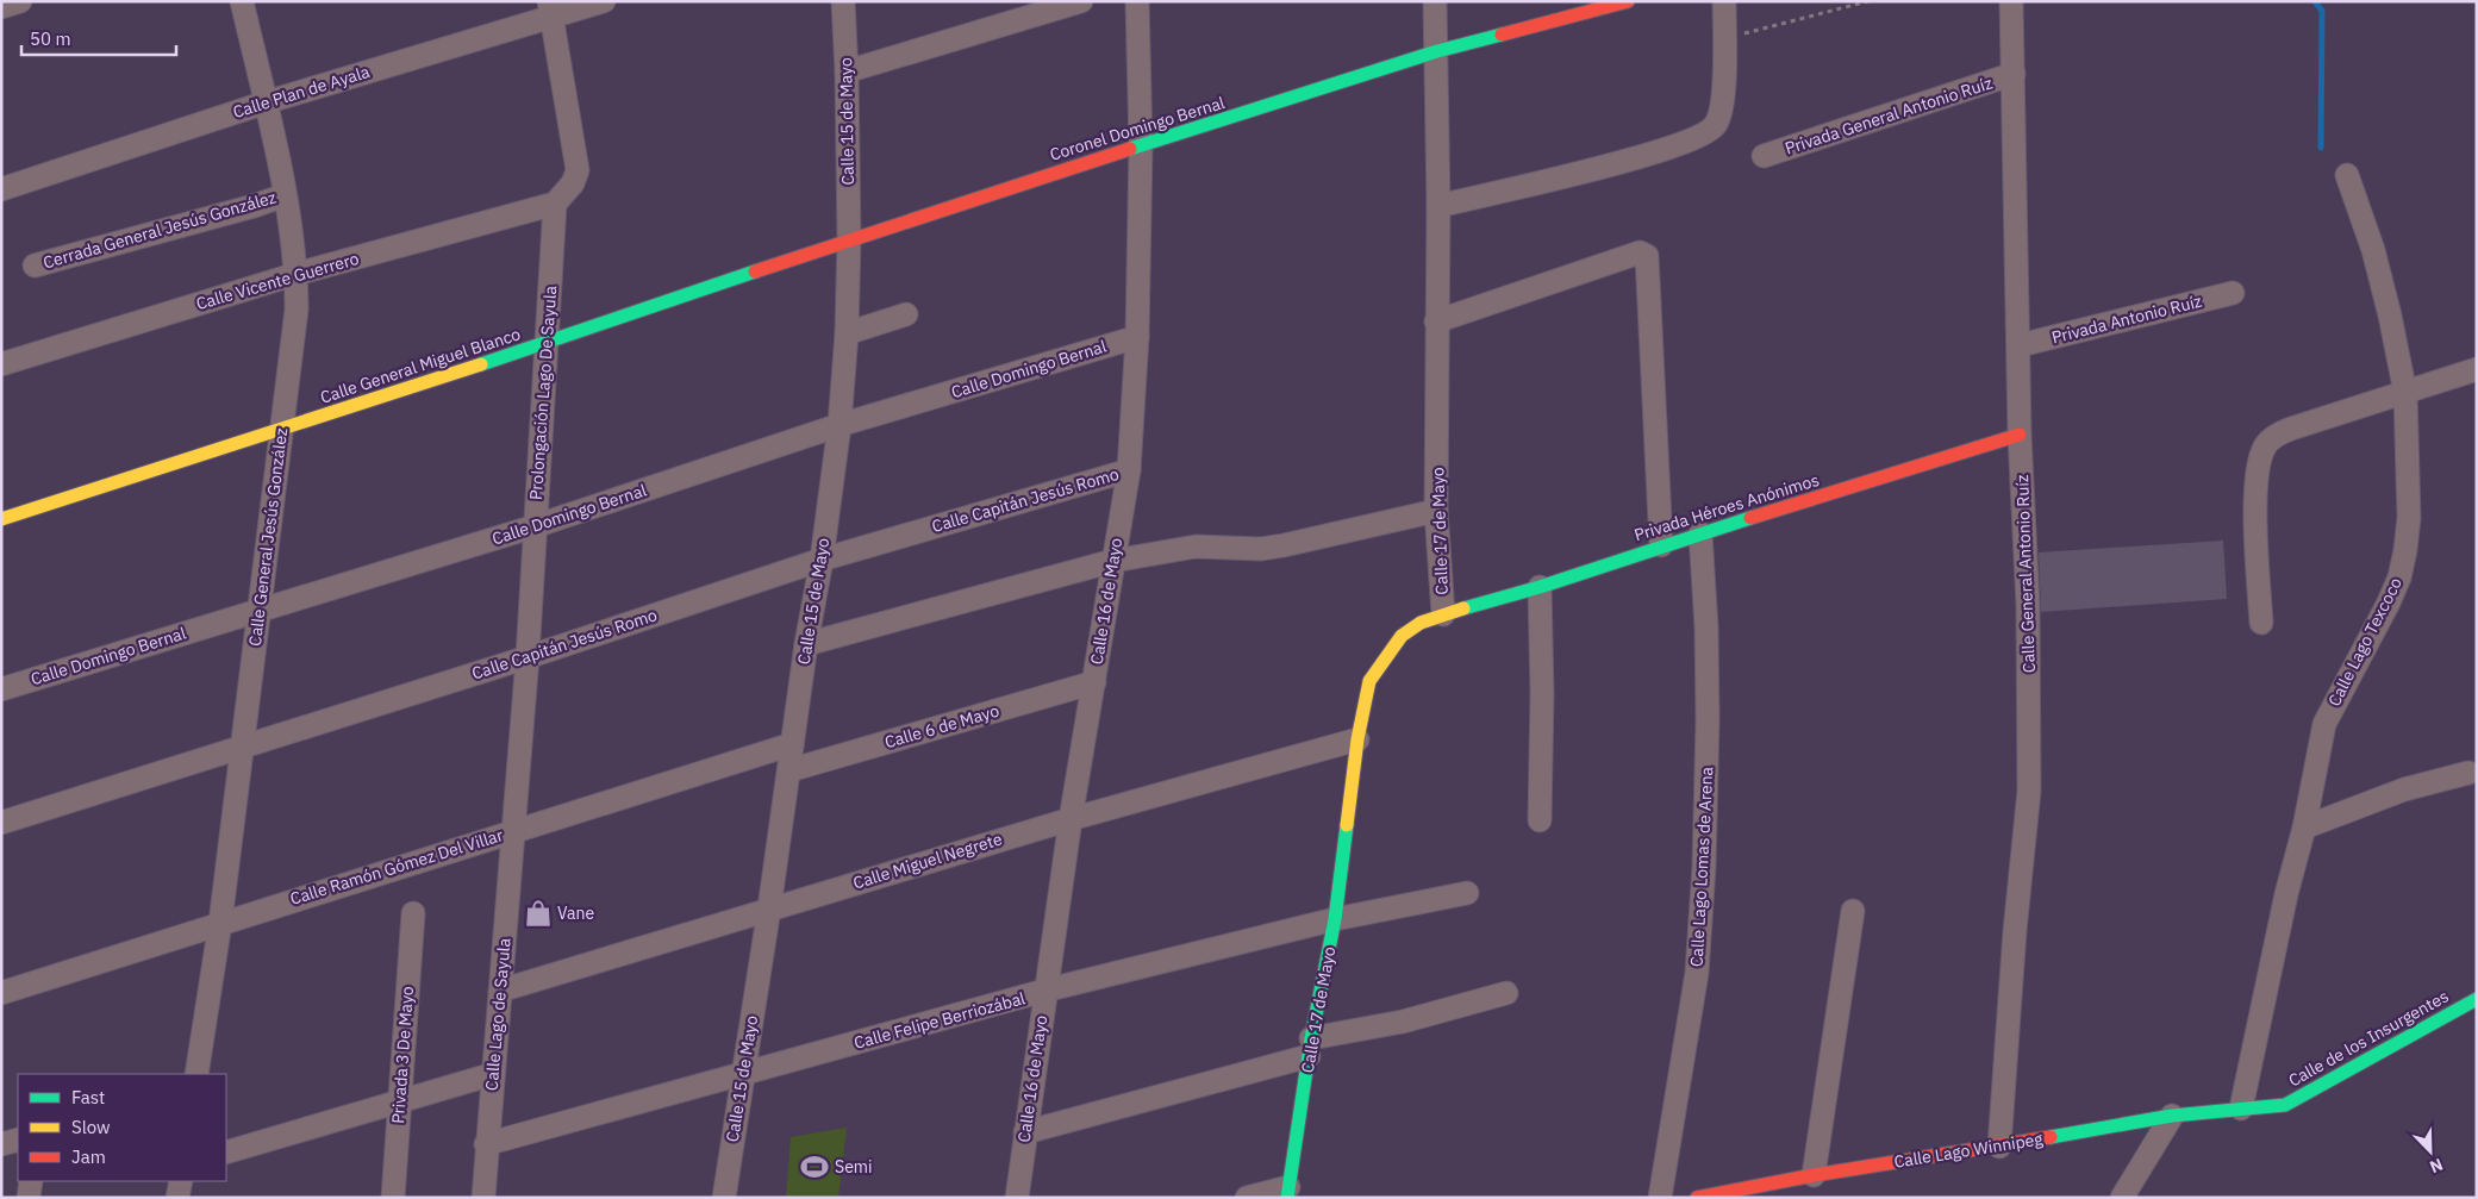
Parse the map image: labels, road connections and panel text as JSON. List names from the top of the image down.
{
  "streets": {
    "street": [
      "Calle Plan de Ayala",
      "Privada General Antonio Ruíz",
      "Calle 15 de Mayo",
      "Coronel Domingo Bernal",
      "Cerrada General Jesús González",
      "Calle Vicente Guerrero",
      "Privada Antonio Ruíz",
      "Calle General Miguel Blanco",
      "Calle Domingo Bernal",
      "Prolongación Lago De Sayula",
      "Calle Capitán Jesús Romo",
      "Privada Héroes Anónimos",
      "Calle 17 de Mayo",
      "Calle General Jesús González",
      "Calle General Antonio Ruíz",
      "Calle 16 de Mayo",
      "Calle Lago Texcoco",
      "Calle 6 de Mayo",
      "Calle Miguel Negrete",
      "Calle Ramón Gómez Del Villar",
      "Calle Lago Lomas de Arena",
      "Calle Lago de Sayula",
      "Calle Felipe Berriozábal",
      "Calle de los Insurgentes",
      "Privada 3 De Mayo",
      "Calle Lago Winnipeg"
    ]
  },
  "crossings": [
    ["Calle Plan de Ayala", "Calle General Jesús González"],
    ["Privada General Antonio Ruíz", "Calle General Antonio Ruíz"],
    ["Calle 15 de Mayo", "Coronel Domingo Bernal"],
    ["Calle 15 de Mayo", "Calle General Miguel Blanco"],
    ["Calle 15 de Mayo", "Calle Domingo Bernal"],
    ["Calle 15 de Mayo", "Calle Capitán Jesús Romo"],
    ["Calle 15 de Mayo", "Calle 6 de Mayo"],
    ["Calle 15 de Mayo", "Calle Miguel Negrete"],
    ["Calle 15 de Mayo", "Calle Ramón Gómez Del Villar"],
    ["Calle 15 de Mayo", "Calle Felipe Berriozábal"],
    ["Coronel Domingo Bernal", "Calle General Miguel Blanco"],
    ["Coronel Domingo Bernal", "Calle 17 de Mayo"],
    ["Coronel Domingo Bernal", "Calle 16 de Mayo"],
    ["Cerrada General Jesús González", "Calle General Jesús González"],
    ["Calle Vicente Guerrero", "Prolongación Lago De Sayula"],
    ["Calle Vicente Guerrero", "Calle General Jesús González"],
    ["Privada Antonio Ruíz", "Calle General Antonio Ruíz"],
    ["Calle General Miguel Blanco", "Prolongación Lago De Sayula"],
    ["Calle General Miguel Blanco", "Calle General Jesús González"],
    ["Calle Domingo Bernal", "Prolongación Lago De Sayula"],
    ["Calle Domingo Bernal", "Calle General Jesús González"],
    ["Calle Domingo Bernal", "Calle 16 de Mayo"],
    ["Prolongación Lago De Sayula", "Calle Capitán Jesús Romo"],
    ["Prolongación Lago De Sayula", "Calle Ramón Gómez Del Villar"],
    ["Prolongación Lago De Sayula", "Calle Lago de Sayula"],
    ["Calle Capitán Jesús Romo", "Calle General Jesús González"],
    ["Calle Capitán Jesús Romo", "Calle 16 de Mayo"],
    ["Privada Héroes Anónimos", "Calle 17 de Mayo"],
    ["Privada Héroes Anónimos", "Calle General Antonio Ruíz"],
    ["Privada Héroes Anónimos", "Calle Lago Lomas de Arena"],
    ["Calle 17 de Mayo", "Calle Miguel Negrete"],
    ["Calle 17 de Mayo", "Calle Felipe Berriozábal"],
    ["Calle General Jesús González", "Calle Ramón Gómez Del Villar"],
    ["Calle General Antonio Ruíz", "Calle Lago Winnipeg"],
    ["Calle 16 de Mayo", "Calle 6 de Mayo"],
    ["Calle 16 de Mayo", "Calle Miguel Negrete"],
    ["Calle 16 de Mayo", "Calle Felipe Berriozábal"],
    ["Calle Lago Texcoco", "Calle de los Insurgentes"],
    ["Calle Lago Texcoco", "Calle Lago Winnipeg"],
    ["Calle Miguel Negrete", "Calle Lago de Sayula"],
    ["Calle Ramón Gómez Del Villar", "Calle Lago de Sayula"],
    ["Calle Lago de Sayula", "Calle Felipe Berriozábal"],
    ["Calle de los Insurgentes", "Calle Lago Winnipeg"]
  ],
  "places": {
    "shop": ["Vane"],
    "sports": ["Semi"]
  },
  "legend": ["Fast", "Slow", "Jam"],
  "scale_bar": "50 m",
  "north": "bottom right"
}
